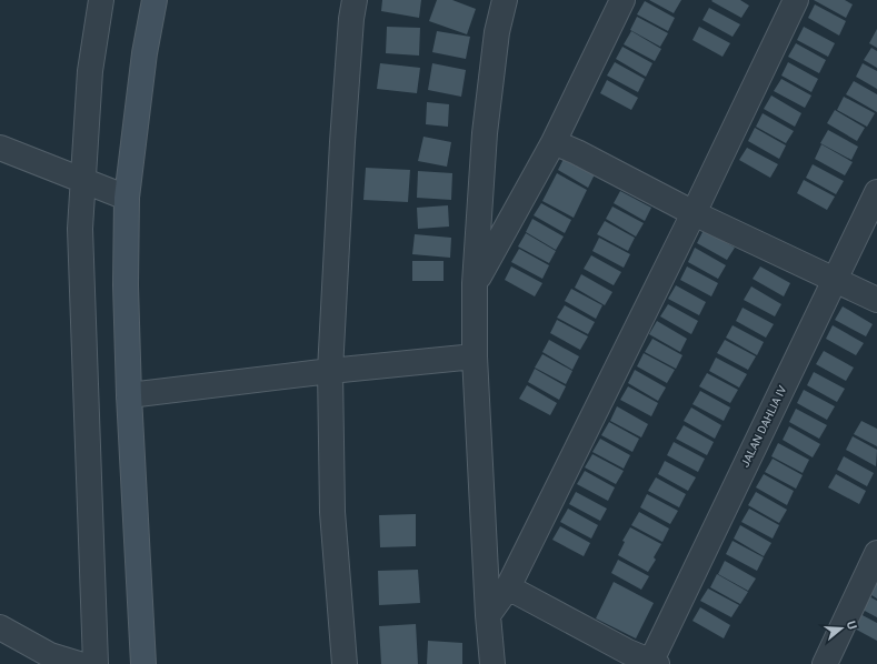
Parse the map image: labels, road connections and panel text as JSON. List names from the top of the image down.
{
  "streets": {
    "street": ["JALAN DAHLIA IV"]
  },
  "north": "right"
}
